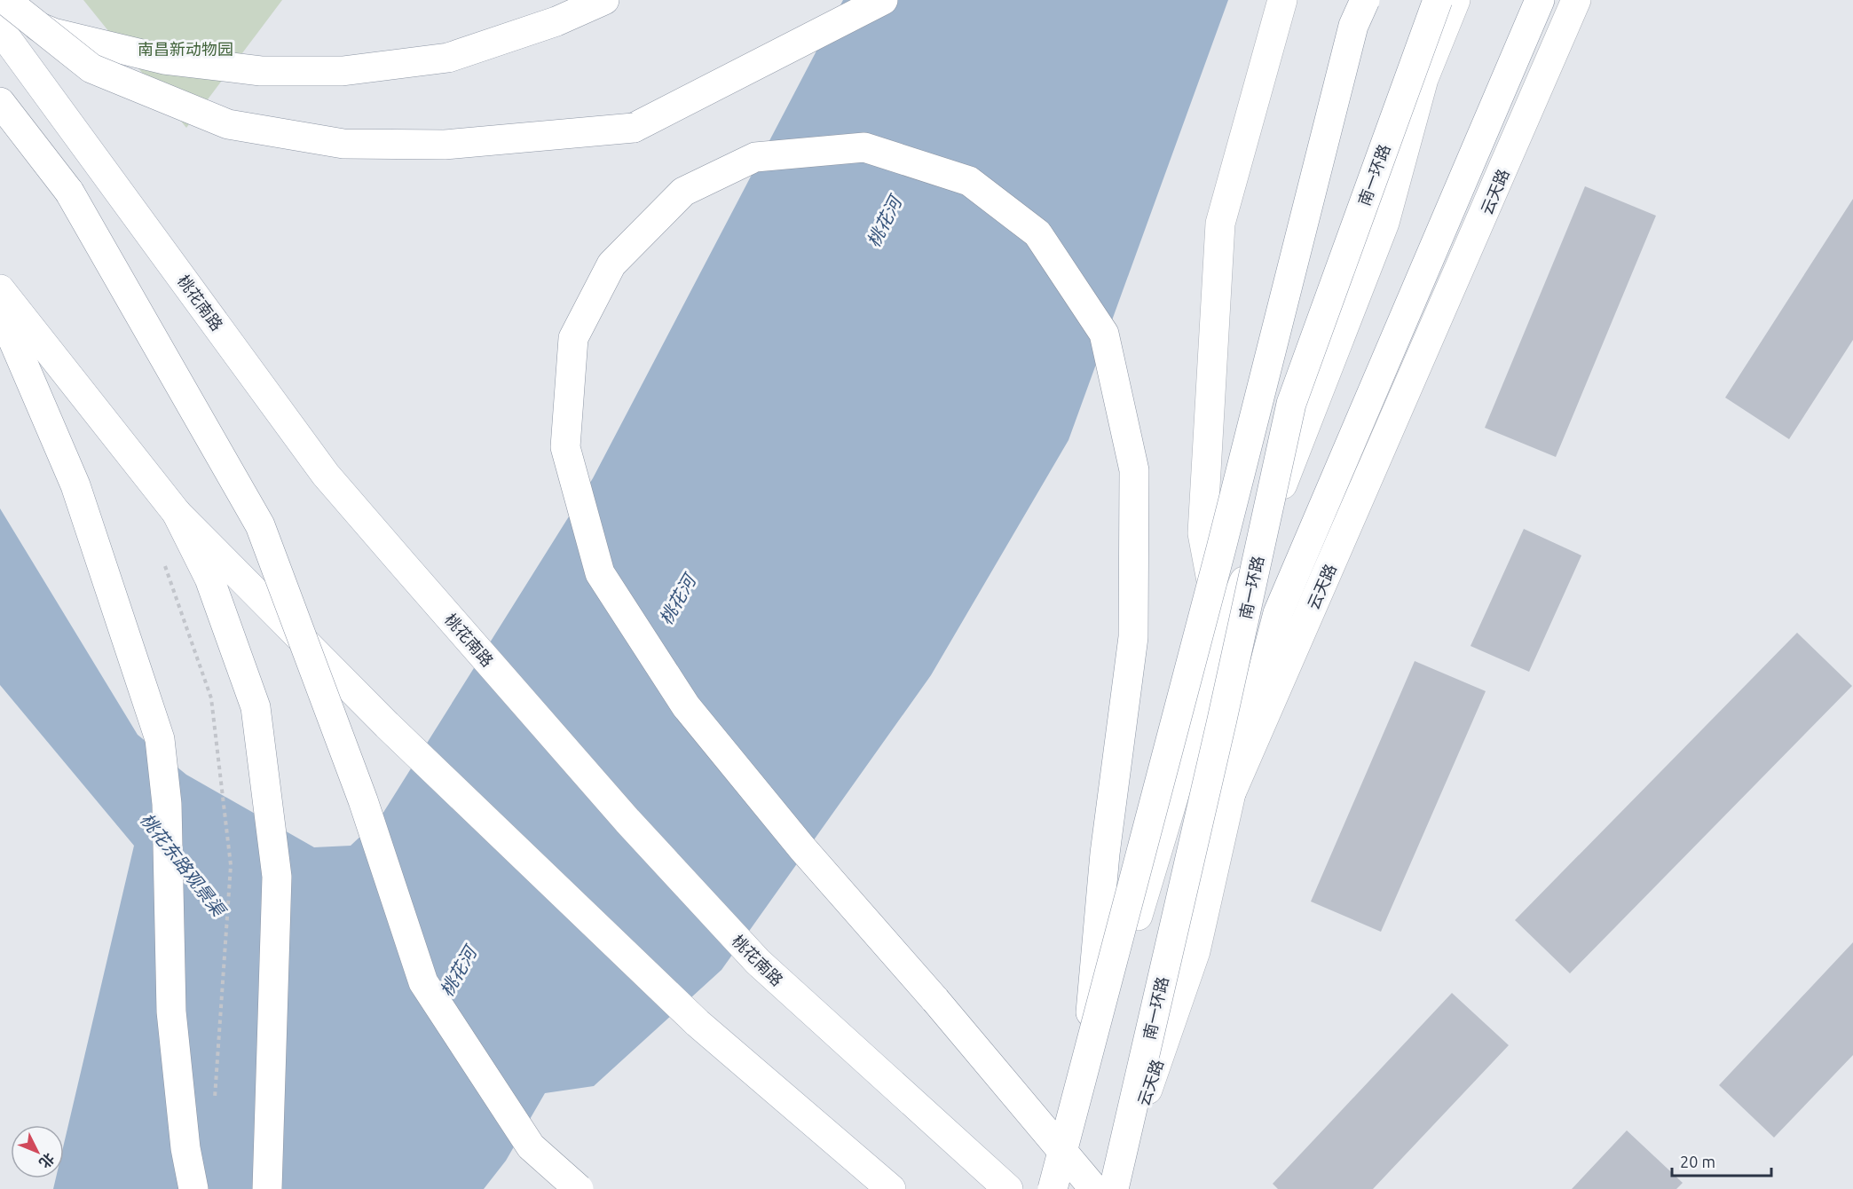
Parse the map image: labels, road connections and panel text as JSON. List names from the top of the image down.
{
  "streets": {
    "main road": ["南一环路", "云天路", "桃花南路"]
  },
  "crossings": [
    ["南一环路", "云天路"]
  ],
  "water": ["桃花河", "桃花东路观景渠"],
  "parks": ["南昌新动物园"],
  "scale_bar": "20 m",
  "north": "bottom right"
}
